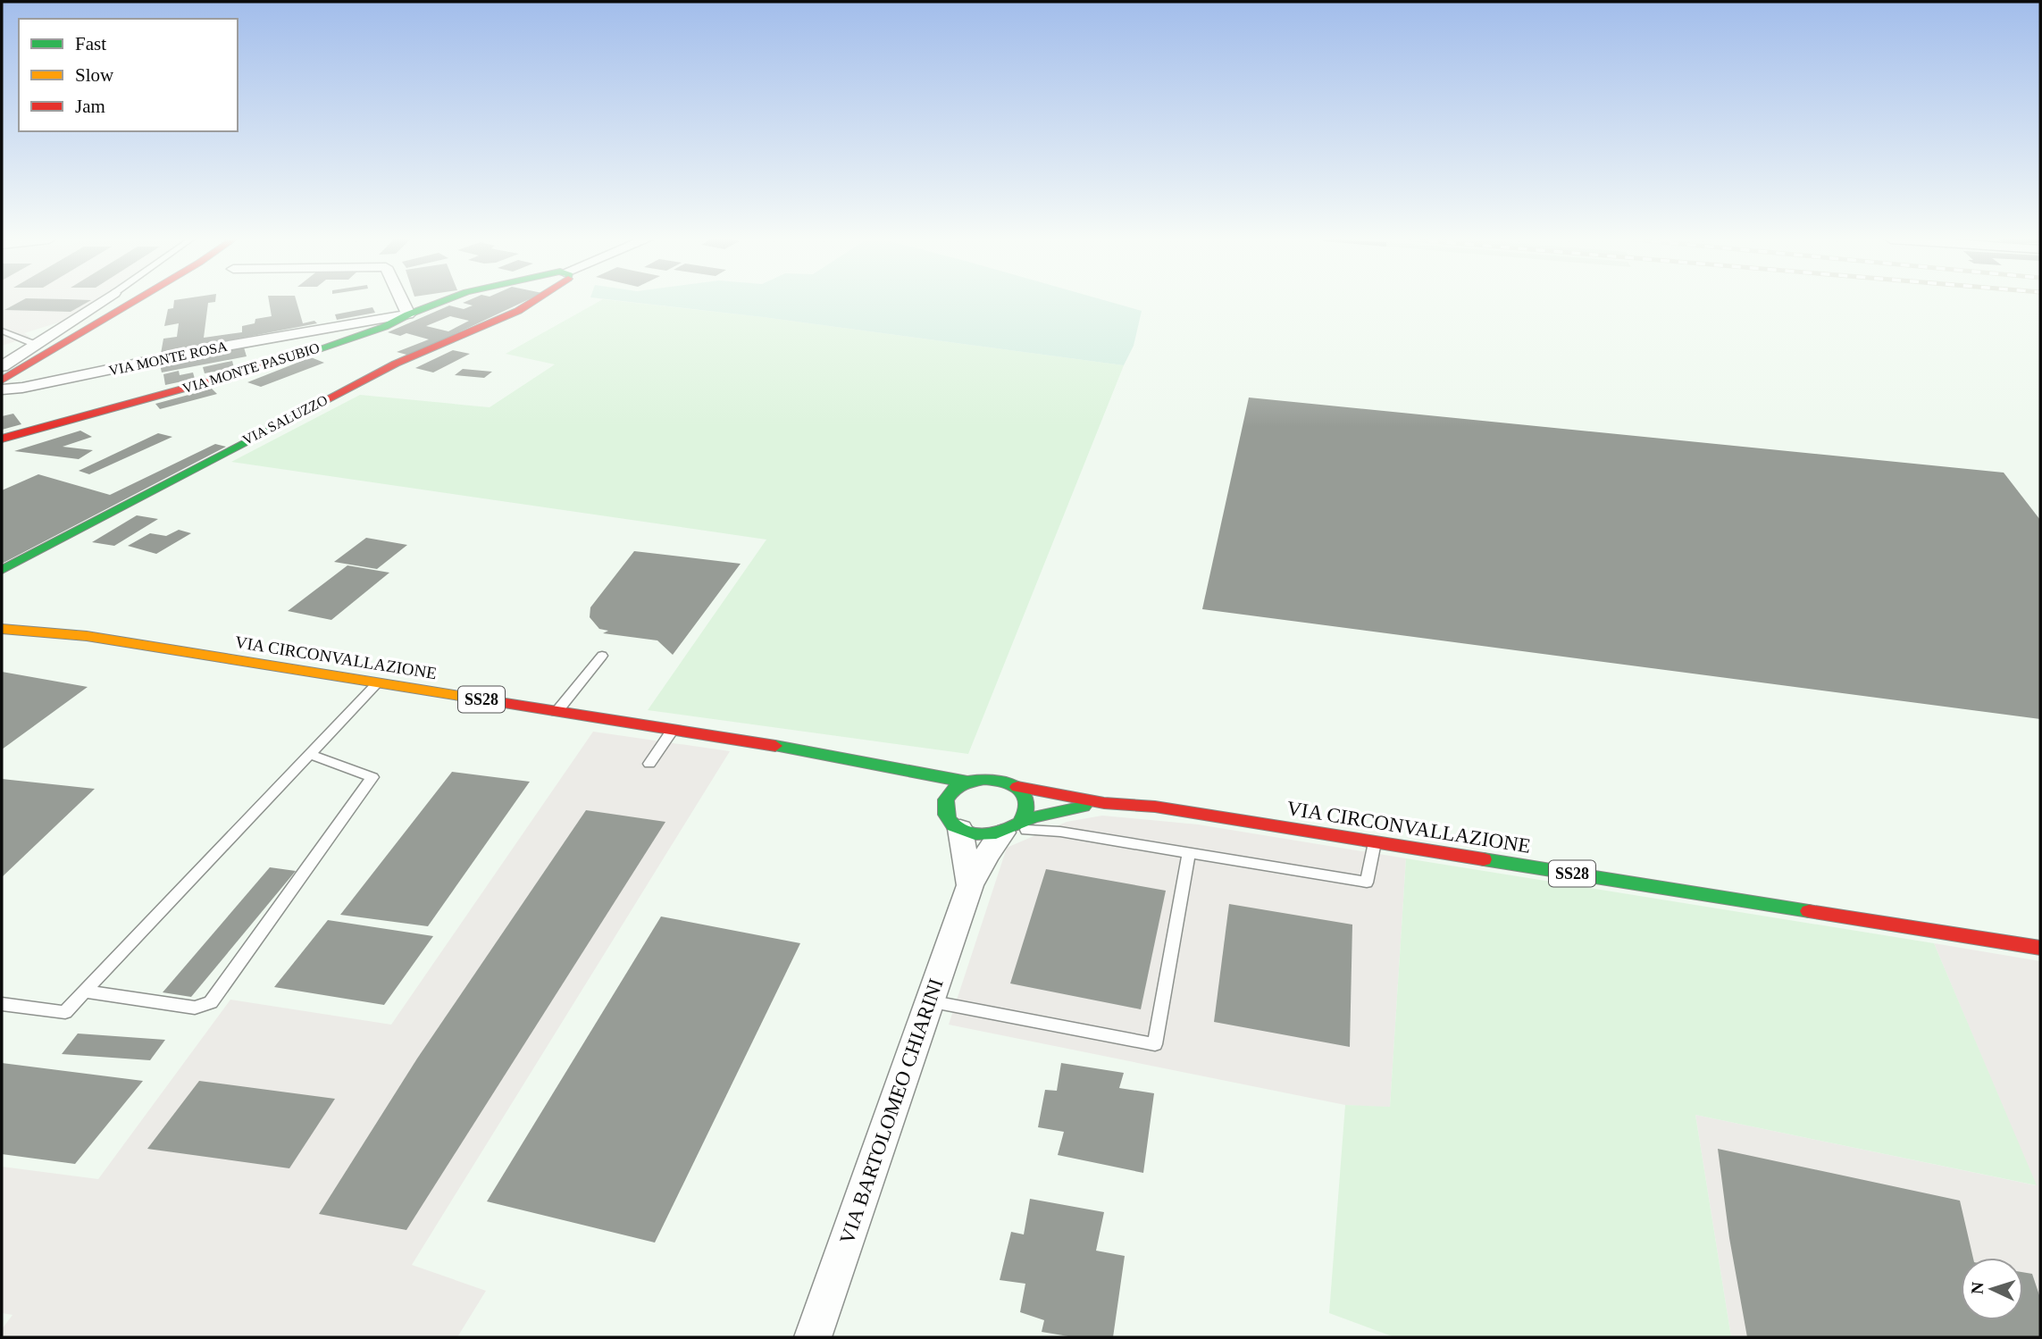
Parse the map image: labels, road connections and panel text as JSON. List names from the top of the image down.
{
  "streets": {
    "main road": [
      "VIA MONTE PASUBIO",
      "VIA SALUZZO",
      "VIA CIRCONVALLAZIONE",
      "SS28"
    ],
    "street": ["VIA MONTE ROSA", "VIA BARTOLOMEO CHIARINI"]
  },
  "crossings": [
    ["VIA MONTE ROSA", "VIA MONTE PASUBIO"],
    ["VIA CIRCONVALLAZIONE", "VIA BARTOLOMEO CHIARINI"]
  ],
  "legend": ["Fast", "Slow", "Jam"],
  "north": "left"
}
